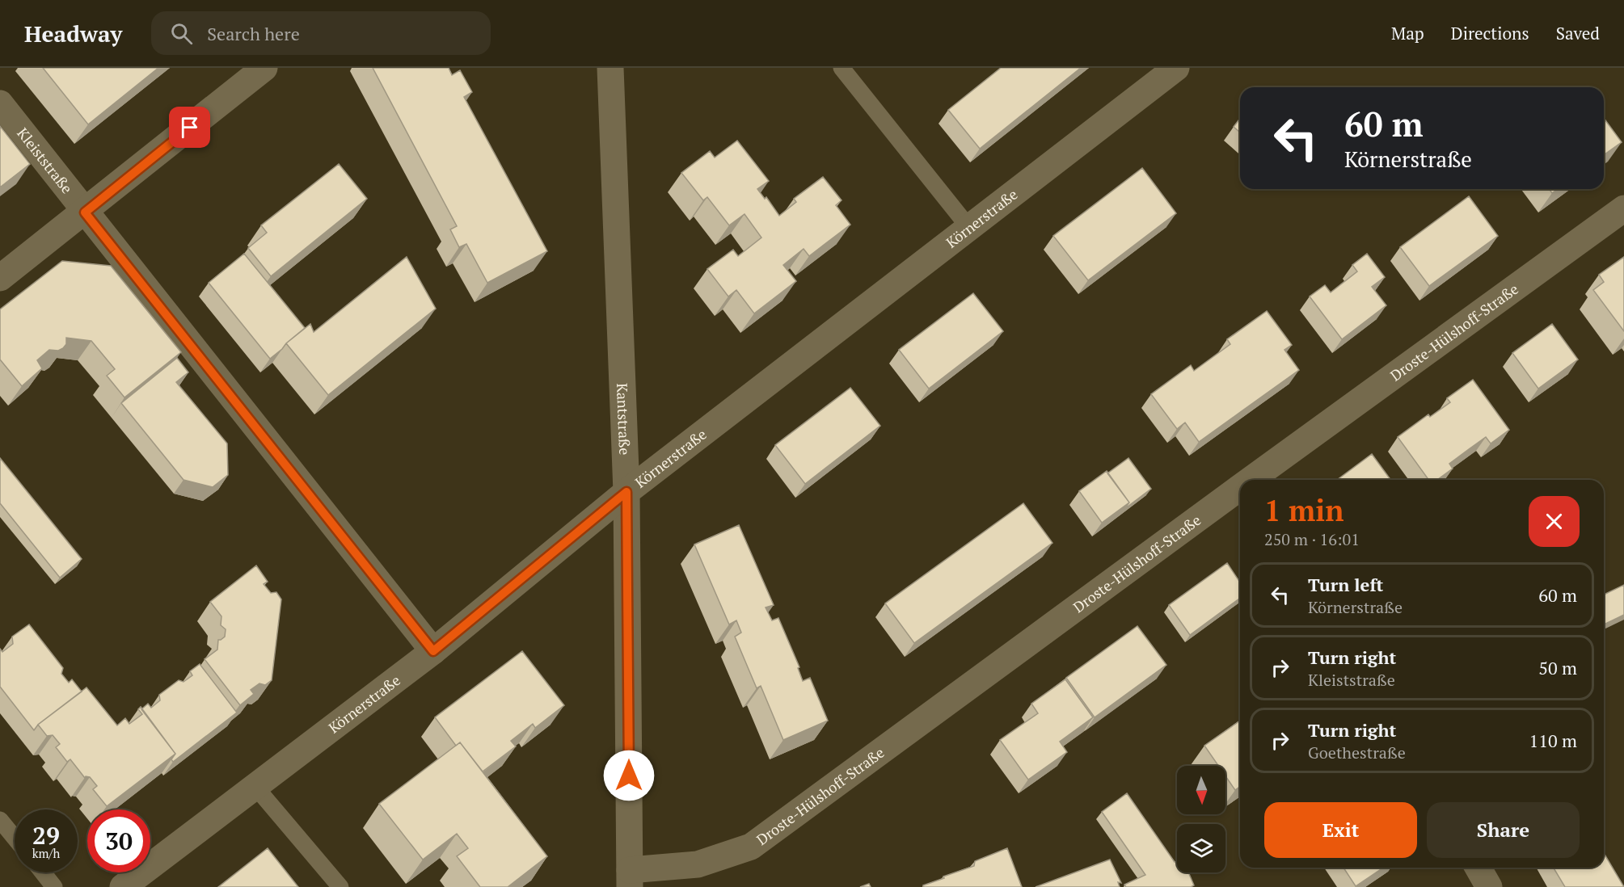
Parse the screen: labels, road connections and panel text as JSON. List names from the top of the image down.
{
  "streets": {
    "street": [
      "Kleiststraße",
      "Körnerstraße",
      "Droste-Hülshoff-Straße",
      "Kantstraße"
    ]
  },
  "crossings": [
    ["Kleiststraße", "Körnerstraße"],
    ["Körnerstraße", "Kantstraße"],
    ["Droste-Hülshoff-Straße", "Kantstraße"]
  ],
  "north": "bottom",
  "page": {
    "header": "Headway",
    "search": "Search here",
    "nav": ["Map", "Directions", "Saved"],
    "turn": ["60 m", "Körnerstraße"],
    "heading": ["1 min", "250 m · 16:01"],
    "list": [
      {
        "name": "Turn left",
        "note": "Körnerstraße",
        "value": "60 m"
      },
      {
        "name": "Turn right",
        "note": "Kleiststraße",
        "value": "50 m"
      },
      {
        "name": "Turn right",
        "note": "Goethestraße",
        "value": "110 m"
      }
    ],
    "buttons": ["Exit", "Share"],
    "speed": "29 km/h",
    "limit": "30"
  }
}
